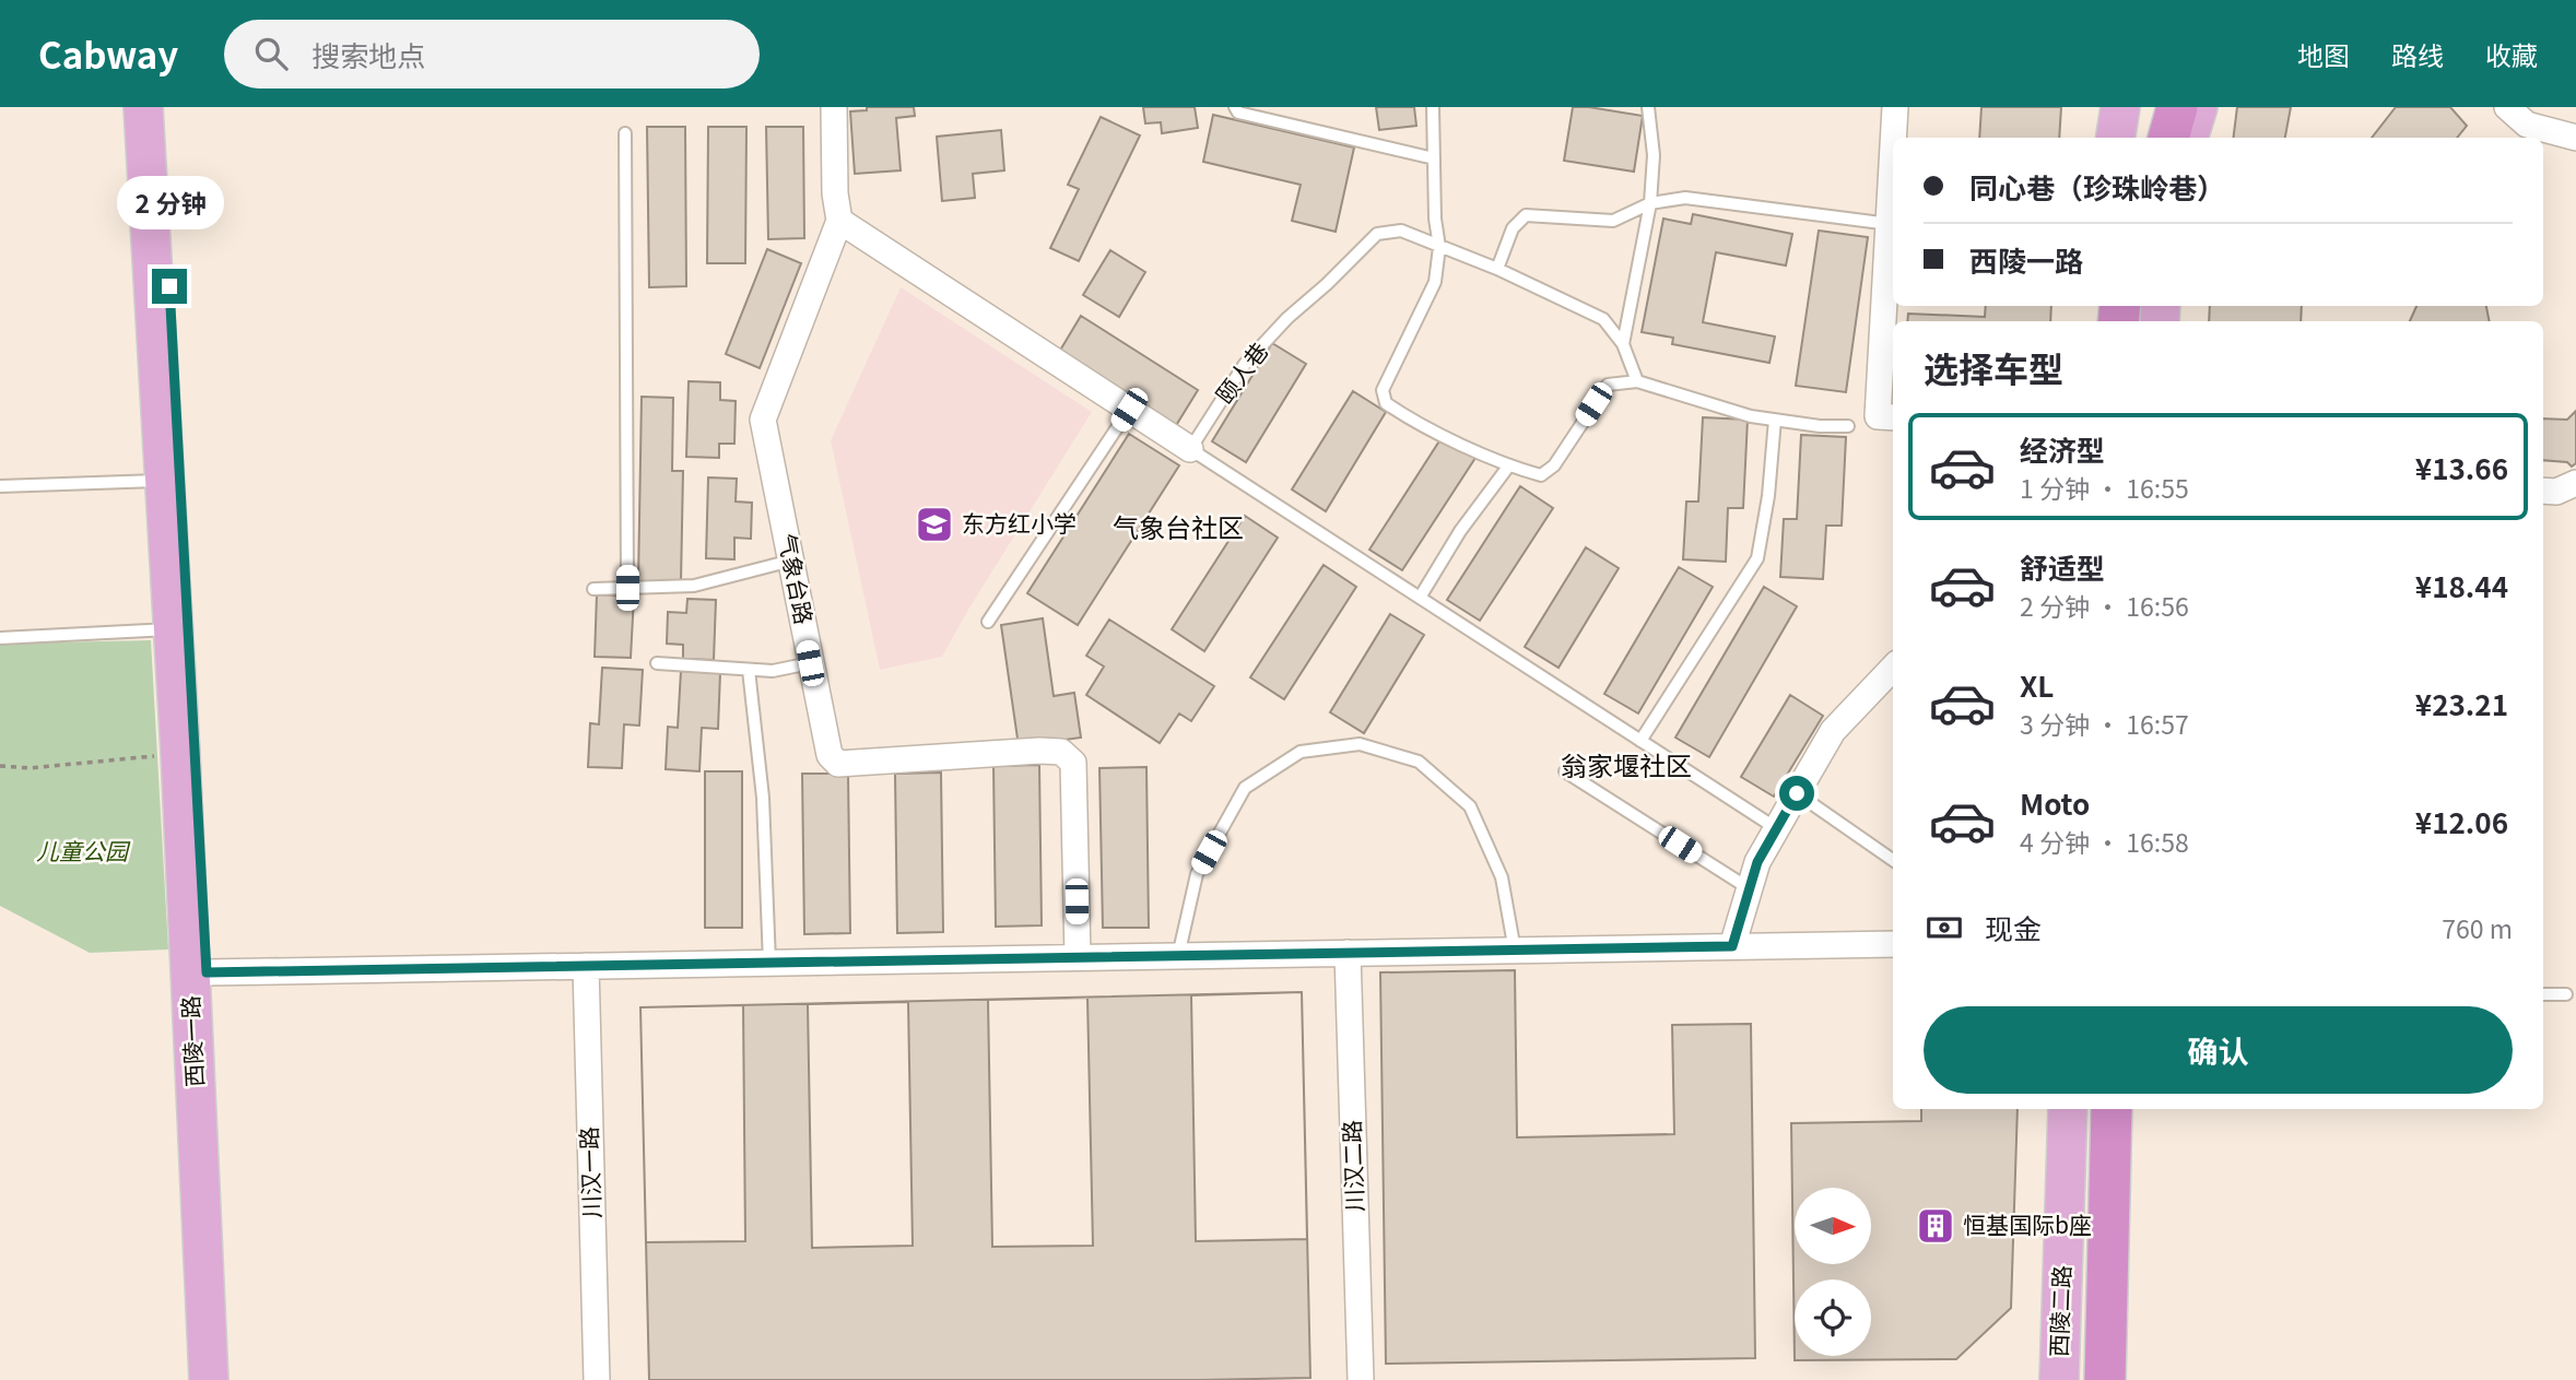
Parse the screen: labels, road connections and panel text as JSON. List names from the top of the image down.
{
  "streets": {
    "main road": ["西陵一路", "西陵二路"],
    "street": ["气象台路", "川汉二路", "川汉一路"],
    "lane": ["颐人巷"]
  },
  "districts": ["气象台社区", "翁家堰社区"],
  "parks": ["儿童公园"],
  "places": {
    "school or university": ["东方红小学"],
    "building": ["恒基国际b座"]
  },
  "north": "right",
  "page": {
    "header": "Cabway",
    "search": "搜索地点",
    "nav": ["地图", "路线", "收藏"],
    "banner": ["同心巷（珍珠岭巷）", "西陵一路"],
    "bubble": "2 分钟",
    "heading": "选择车型",
    "list": [
      {
        "name": "经济型",
        "note": "1 分钟 · 16:55",
        "value": "¥13.66"
      },
      {
        "name": "舒适型",
        "note": "2 分钟 · 16:56",
        "value": "¥18.44"
      },
      {
        "name": "XL",
        "note": "3 分钟 · 16:57",
        "value": "¥23.21"
      },
      {
        "name": "Moto",
        "note": "4 分钟 · 16:58",
        "value": "¥12.06"
      }
    ],
    "pay": ["现金", "760 m"],
    "buttons": "确认"
  }
}
